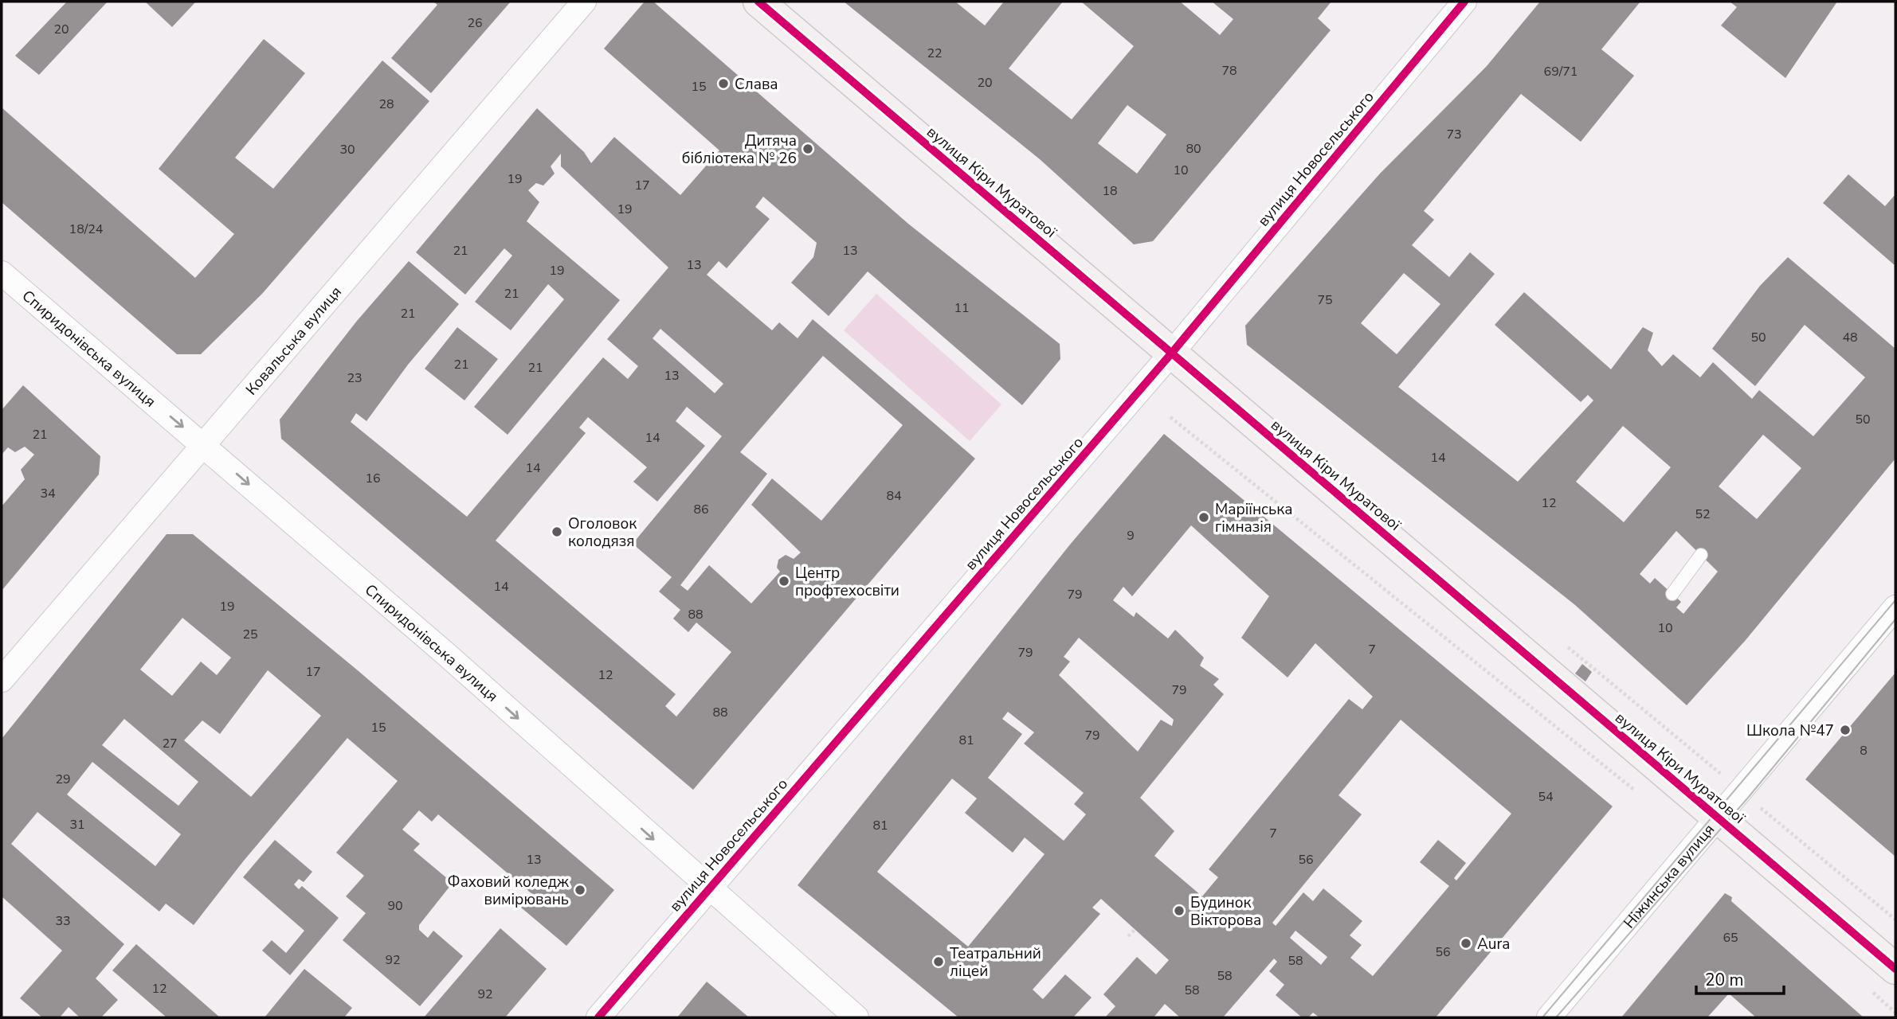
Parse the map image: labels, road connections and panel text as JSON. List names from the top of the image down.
{
  "streets": {
    "street": [
      "вулиця Новосельського",
      "вулиця Кіри Муратової",
      "Ковальська вулиця",
      "Спиридонівська вулиця",
      "Ніжинська вулиця"
    ]
  },
  "crossings": [
    ["вулиця Новосельського", "вулиця Кіри Муратової"],
    ["вулиця Новосельського", "Спиридонівська вулиця"],
    ["вулиця Кіри Муратової", "Ніжинська вулиця"],
    ["Ковальська вулиця", "Спиридонівська вулиця"]
  ],
  "one_way": ["Спиридонівська вулиця"],
  "places": [
    "Слава",
    "Дитяча бібліотека № 26",
    "Маріїнська гімназія",
    "Оголовок колодязя",
    "Центр профтехосвіти",
    "Школа №47",
    "Фаховий коледж вимірювань",
    "Будинок Вікторова",
    "Aura",
    "Театральний ліцей"
  ],
  "house_numbers": [
    "26",
    "20",
    "22",
    "78",
    "69/71",
    "20",
    "15",
    "28",
    "73",
    "80",
    "30",
    "10",
    "19",
    "17",
    "18",
    "19",
    "18/24",
    "21",
    "13",
    "13",
    "19",
    "21",
    "75",
    "11",
    "21",
    "50",
    "48",
    "21",
    "21",
    "13",
    "23",
    "50",
    "21",
    "14",
    "14",
    "14",
    "16",
    "34",
    "84",
    "12",
    "86",
    "52",
    "9",
    "14",
    "79",
    "19",
    "88",
    "10",
    "25",
    "7",
    "79",
    "17",
    "12",
    "79",
    "88",
    "15",
    "79",
    "81",
    "27",
    "8",
    "29",
    "54",
    "31",
    "81",
    "7",
    "13",
    "56",
    "90",
    "33",
    "65",
    "56",
    "92",
    "58",
    "58",
    "12",
    "58",
    "92"
  ],
  "scale_bar": "20 m"
}
